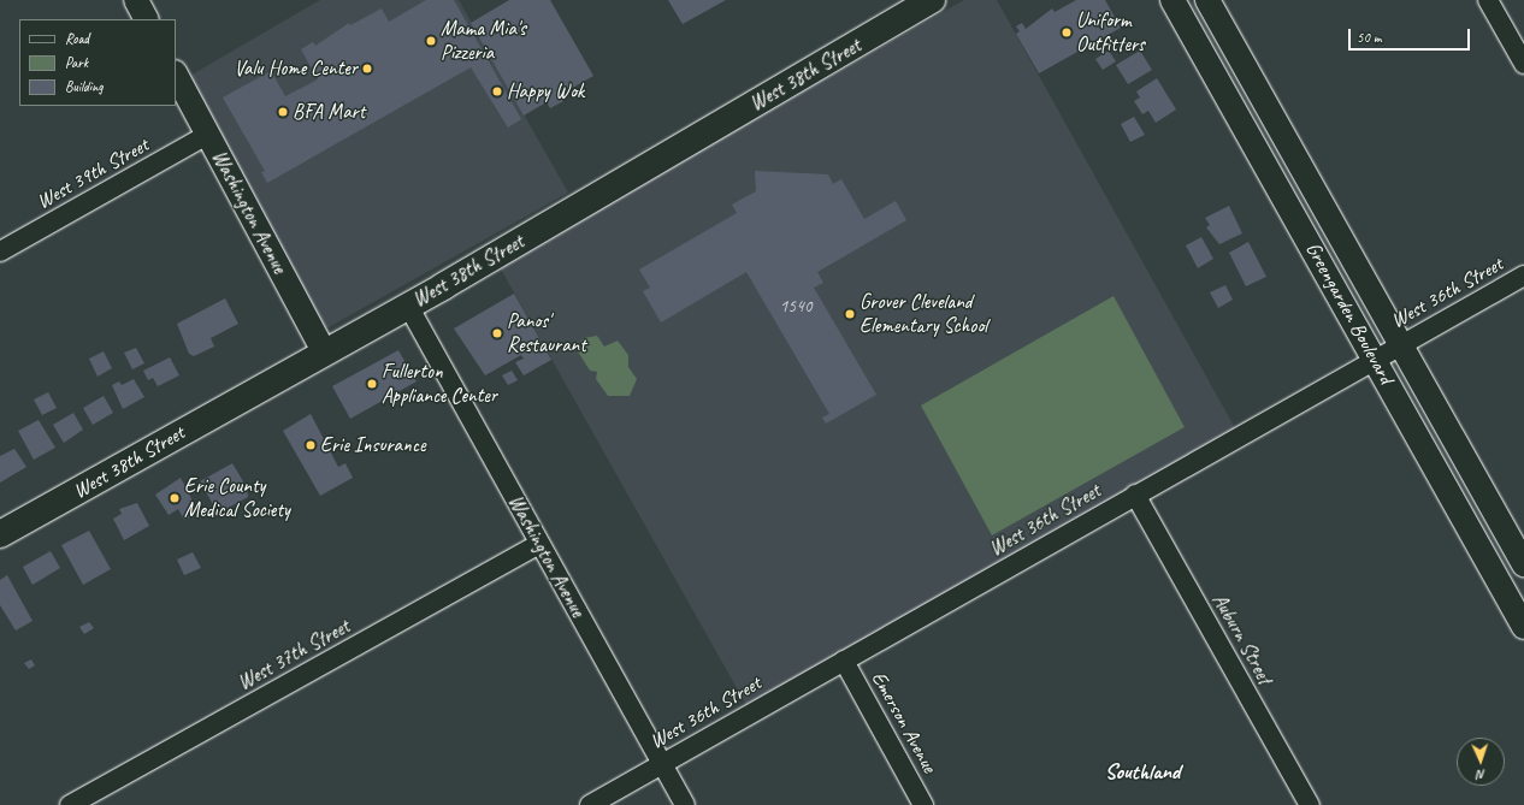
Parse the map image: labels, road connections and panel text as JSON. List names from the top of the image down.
{
  "streets": {
    "main road": ["West 38th Street"],
    "street": [
      "West 39th Street",
      "Washington Avenue",
      "West 36th Street",
      "Greengarden Boulevard",
      "Auburn Street",
      "West 37th Street",
      "Emerson Avenue"
    ]
  },
  "crossings": [
    ["West 38th Street", "Washington Avenue"],
    ["West 39th Street", "Washington Avenue"],
    ["Washington Avenue", "West 36th Street"],
    ["Washington Avenue", "West 37th Street"],
    ["West 36th Street", "Greengarden Boulevard"],
    ["West 36th Street", "Auburn Street"],
    ["West 36th Street", "Emerson Avenue"]
  ],
  "districts": ["Southland"],
  "places": [
    "Uniform Outfitters",
    "Mama Mia's Pizzeria",
    "Valu Home Center",
    "Happy Wok",
    "BFA Mart",
    "Grover Cleveland Elementary School",
    "Panos' Restaurant",
    "Fullerton Appliance Center",
    "Erie Insurance",
    "Erie County Medical Society"
  ],
  "house_numbers": ["1540"],
  "legend": ["Road", "Park", "Building"],
  "scale_bar": "50 m",
  "north": "bottom"
}
